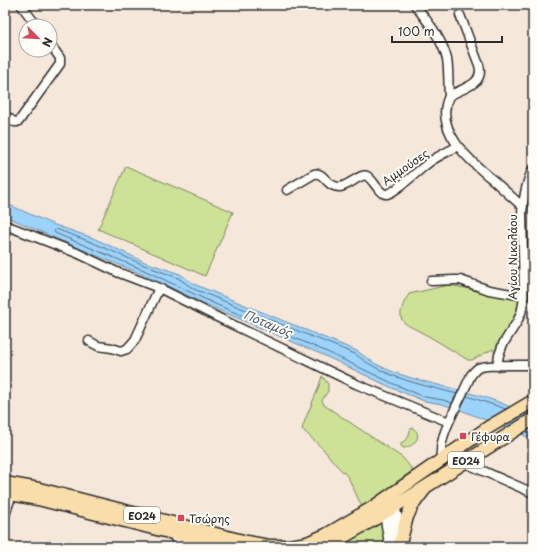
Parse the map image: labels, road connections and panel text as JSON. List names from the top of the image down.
{
  "streets": {
    "main road": ["ΕΟ24"],
    "street": ["Αμμούσες", "Αγίου Νικολάου"]
  },
  "water": ["Ποταμός"],
  "places": {
    "transit": ["Γέφυρα", "Τσώρης"]
  },
  "scale_bar": "100 m",
  "north": "bottom right"
}
